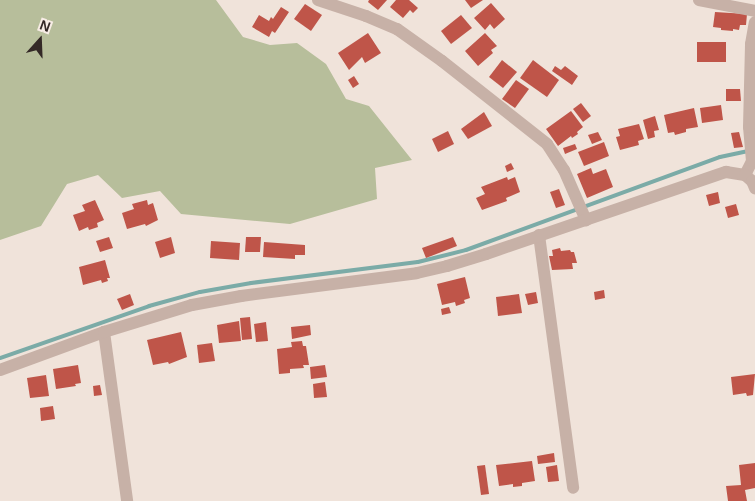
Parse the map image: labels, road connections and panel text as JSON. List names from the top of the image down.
{
  "north": "top"
}
